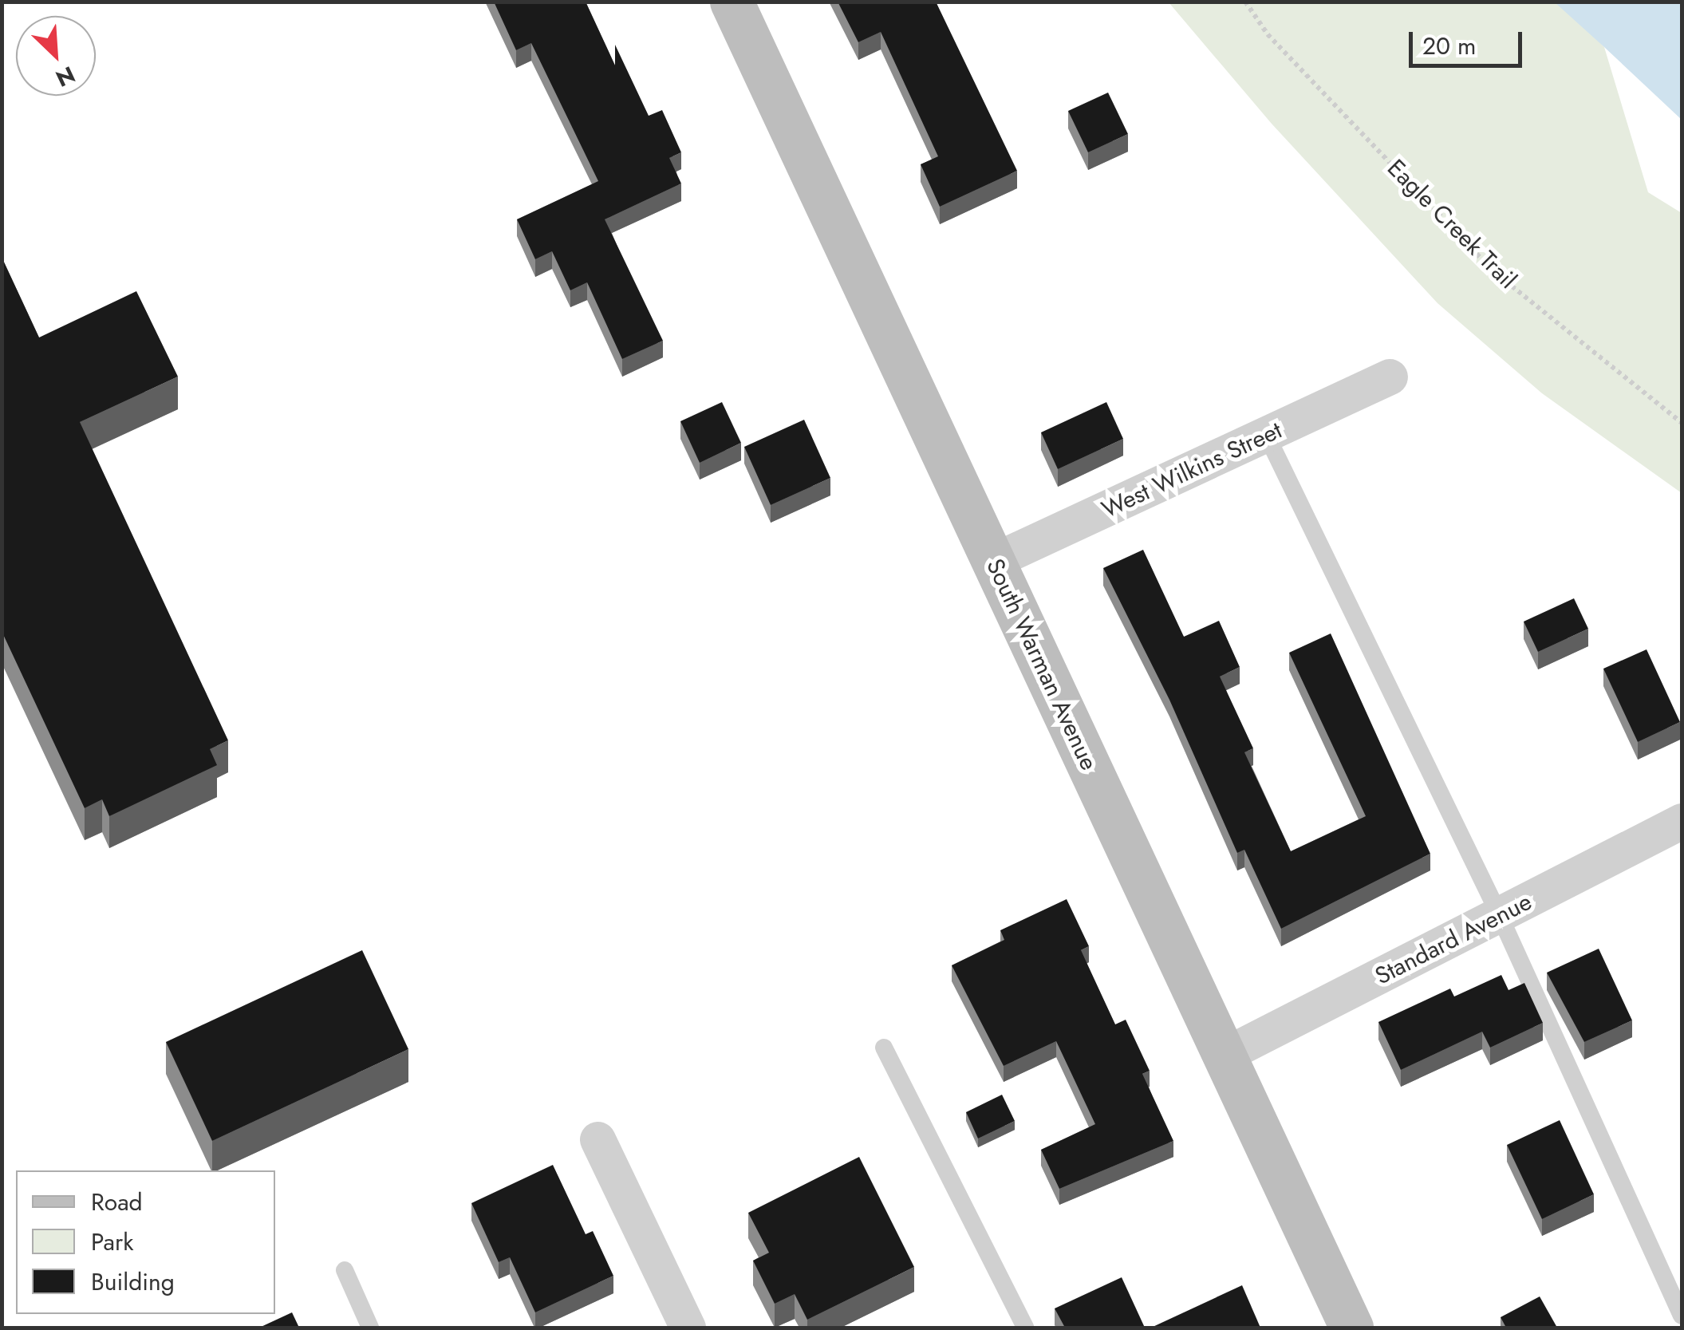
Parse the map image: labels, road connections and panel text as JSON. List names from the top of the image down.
{
  "streets": {
    "main road": ["South Warman Avenue"],
    "street": ["West Wilkins Street", "Standard Avenue"],
    "path": ["Eagle Creek Trail"]
  },
  "crossings": [
    ["West Wilkins Street", "South Warman Avenue"],
    ["South Warman Avenue", "Standard Avenue"]
  ],
  "legend": ["Road", "Park", "Building"],
  "scale_bar": "20 m",
  "north": "bottom right"
}
